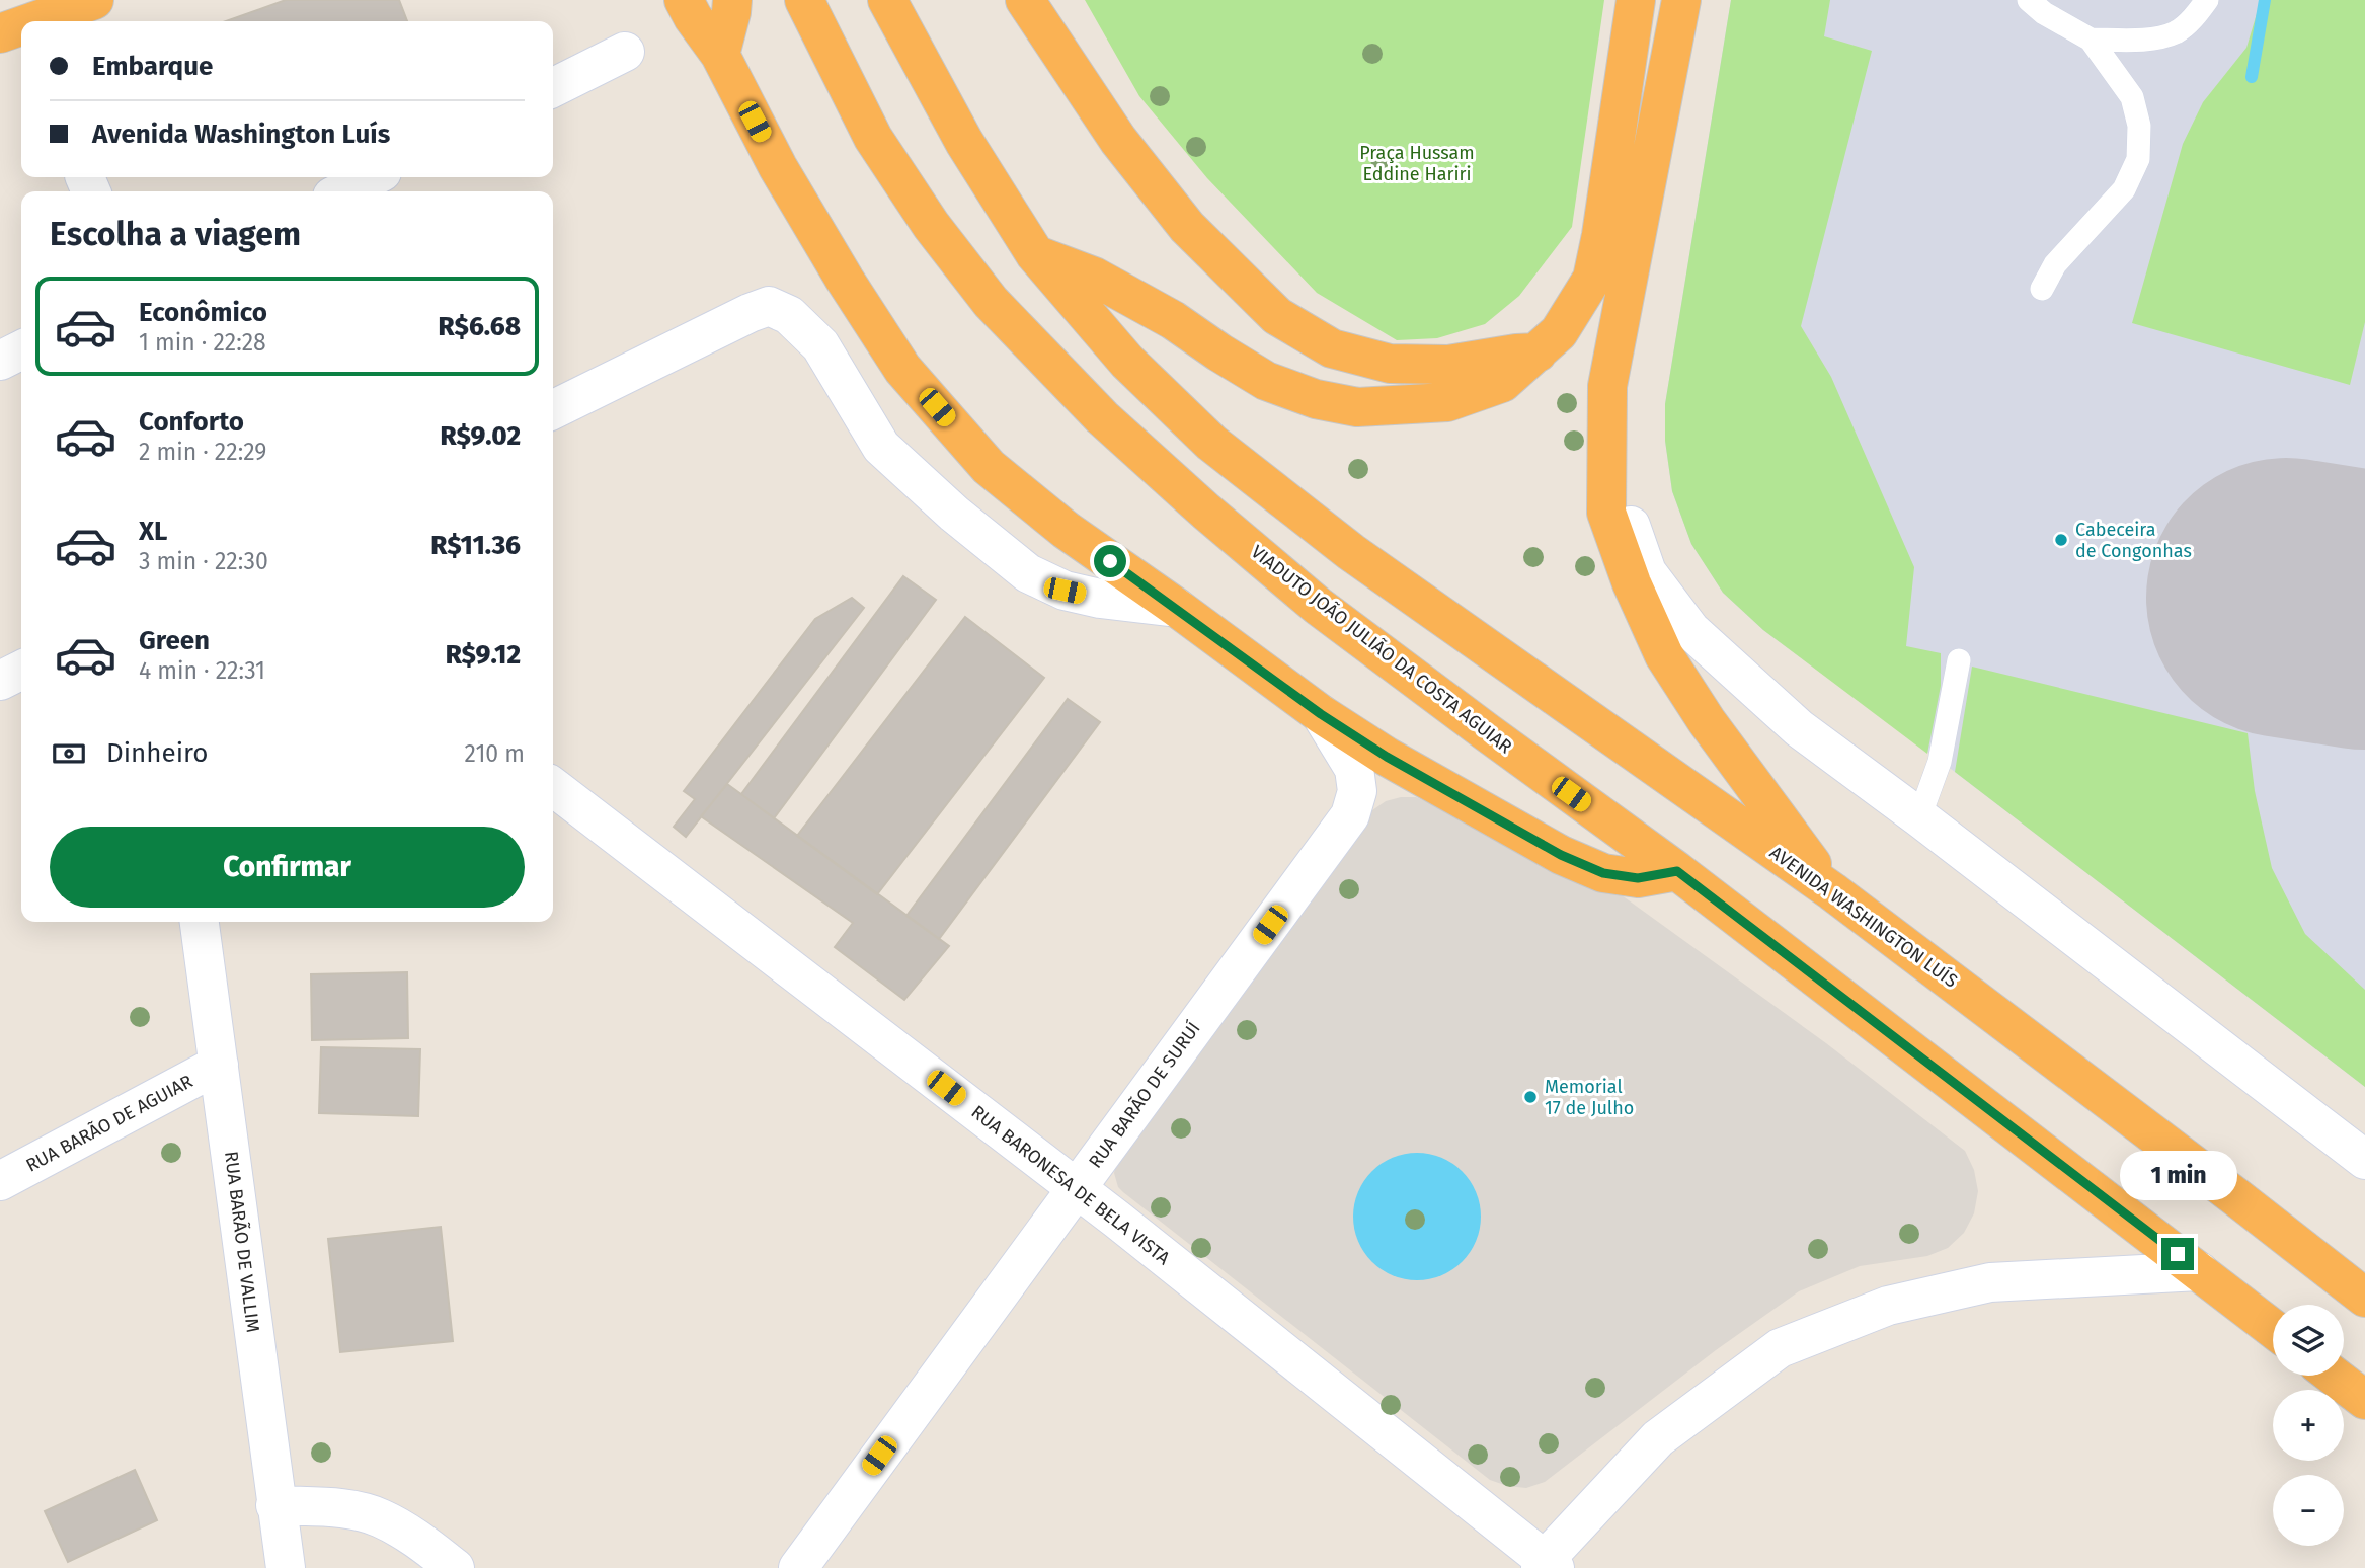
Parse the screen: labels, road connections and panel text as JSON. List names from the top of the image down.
{
  "streets": {
    "highway": ["VIADUTO JOÃO JULIÃO DA COSTA AGUIAR", "AVENIDA WASHINGTON LUÍS"],
    "street": [
      "RUA BARÃO DE SURUÍ",
      "RUA BARÃO DE AGUIAR",
      "RUA BARONESA DE BELA VISTA",
      "RUA BARÃO DE VALLIM"
    ]
  },
  "crossings": [
    ["RUA BARÃO DE SURUÍ", "RUA BARONESA DE BELA VISTA"],
    ["RUA BARÃO DE AGUIAR", "RUA BARÃO DE VALLIM"]
  ],
  "parks": ["Praça Hussam Eddine Hariri"],
  "places": ["Cabeceira de Congonhas", "Memorial 17 de Julho"],
  "page": {
    "banner": ["Embarque", "Avenida Washington Luís"],
    "heading": "Escolha a viagem",
    "list": [
      {
        "name": "Econômico",
        "note": "1 min · 22:28",
        "value": "R$6.68"
      },
      {
        "name": "Conforto",
        "note": "2 min · 22:29",
        "value": "R$9.02"
      },
      {
        "name": "XL",
        "note": "3 min · 22:30",
        "value": "R$11.36"
      },
      {
        "name": "Green",
        "note": "4 min · 22:31",
        "value": "R$9.12"
      }
    ],
    "pay": ["Dinheiro", "210 m"],
    "buttons": "Confirmar",
    "bubble": "1 min",
    "map_buttons": ["+", "−"]
  }
}
